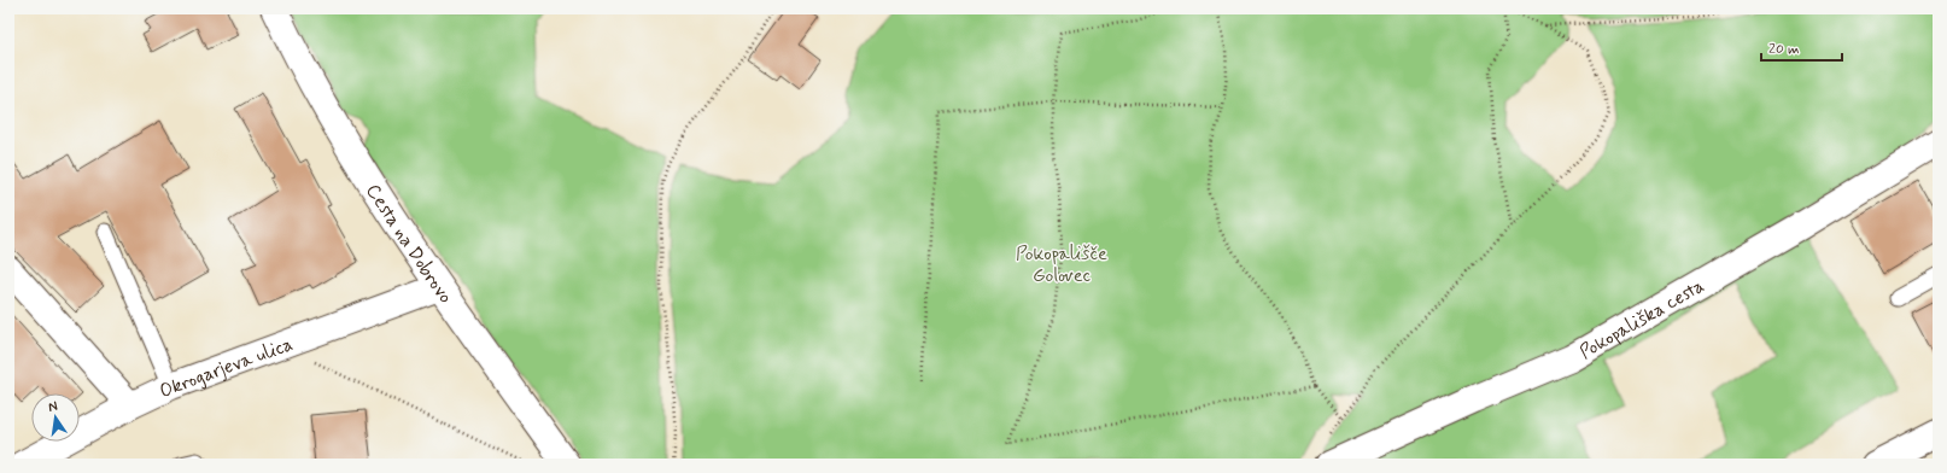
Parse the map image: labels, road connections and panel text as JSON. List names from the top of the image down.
{
  "streets": {
    "street": ["Cesta na Dobrovo", "Pokopališka cesta", "Okrogarjeva ulica"]
  },
  "crossings": [
    ["Cesta na Dobrovo", "Okrogarjeva ulica"]
  ],
  "parks": ["Pokopališče Golovec"],
  "scale_bar": "20 m",
  "north": "top"
}
